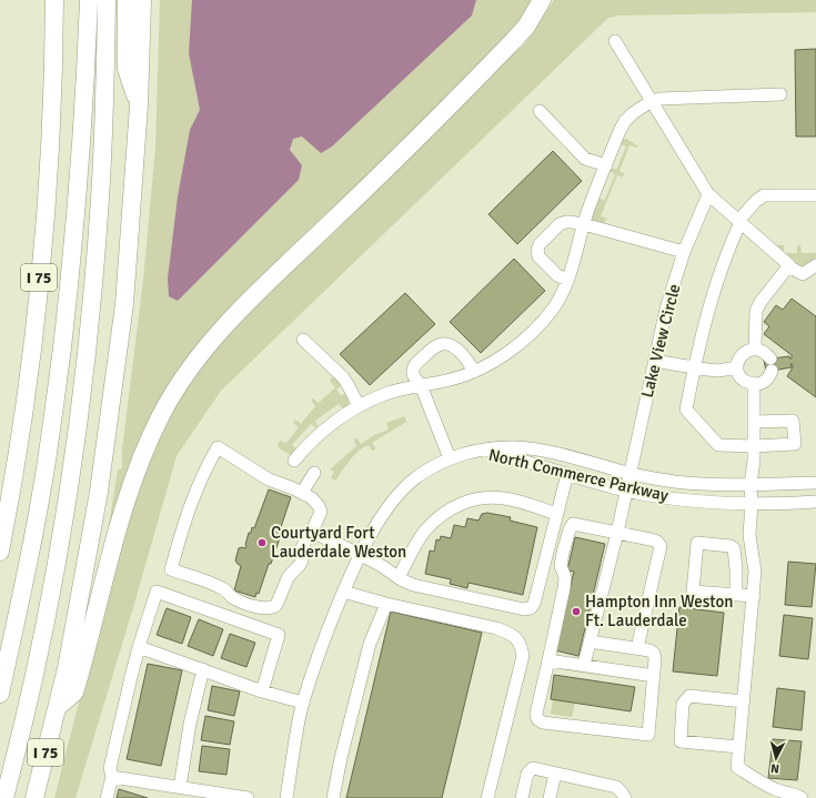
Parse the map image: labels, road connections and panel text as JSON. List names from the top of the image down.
{
  "streets": {
    "highway": ["I 75"],
    "street": ["Lake View Circle", "North Commerce Parkway"]
  },
  "crossings": [
    ["Lake View Circle", "North Commerce Parkway"]
  ],
  "places": ["Courtyard Fort Lauderdale Weston", "Hampton Inn Weston Ft. Lauderdale"],
  "north": "bottom"
}
